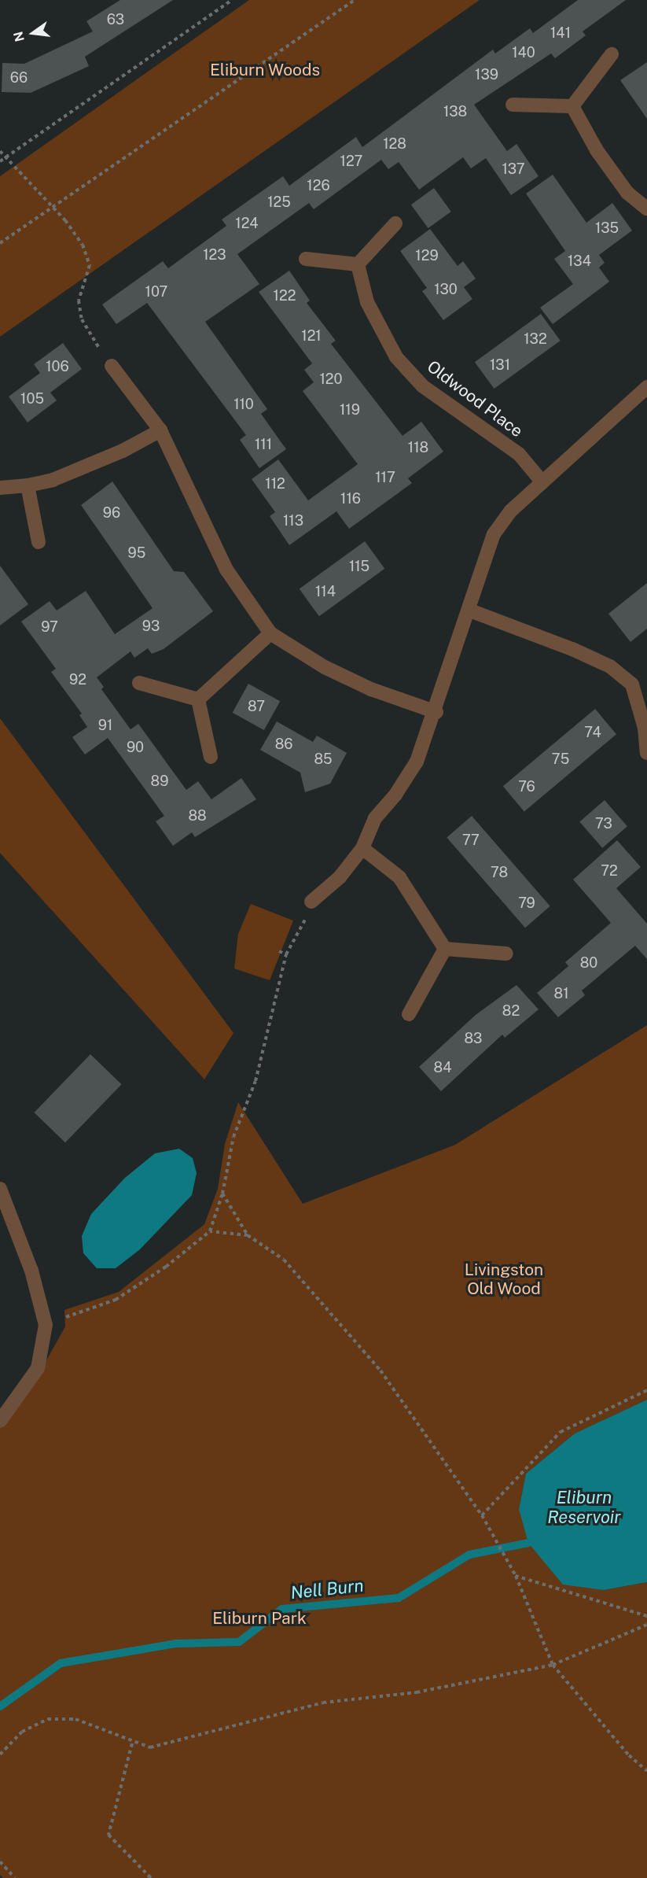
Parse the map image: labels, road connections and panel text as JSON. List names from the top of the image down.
{
  "streets": {
    "street": ["Oldwood Place"]
  },
  "water": ["Eliburn Reservoir", "Nell Burn"],
  "parks": ["Eliburn Woods", "Livingston Old Wood", "Eliburn Park"],
  "house_numbers": [
    "63",
    "141",
    "140",
    "139",
    "66",
    "138",
    "128",
    "127",
    "137",
    "126",
    "125",
    "124",
    "135",
    "123",
    "129",
    "134",
    "130",
    "107",
    "122",
    "121",
    "132",
    "131",
    "106",
    "120",
    "105",
    "110",
    "119",
    "111",
    "118",
    "117",
    "112",
    "116",
    "96",
    "113",
    "95",
    "115",
    "114",
    "93",
    "97",
    "92",
    "87",
    "91",
    "74",
    "86",
    "90",
    "85",
    "75",
    "89",
    "76",
    "88",
    "73",
    "77",
    "72",
    "78",
    "79",
    "80",
    "81",
    "82",
    "83",
    "84"
  ],
  "north": "left"
}
